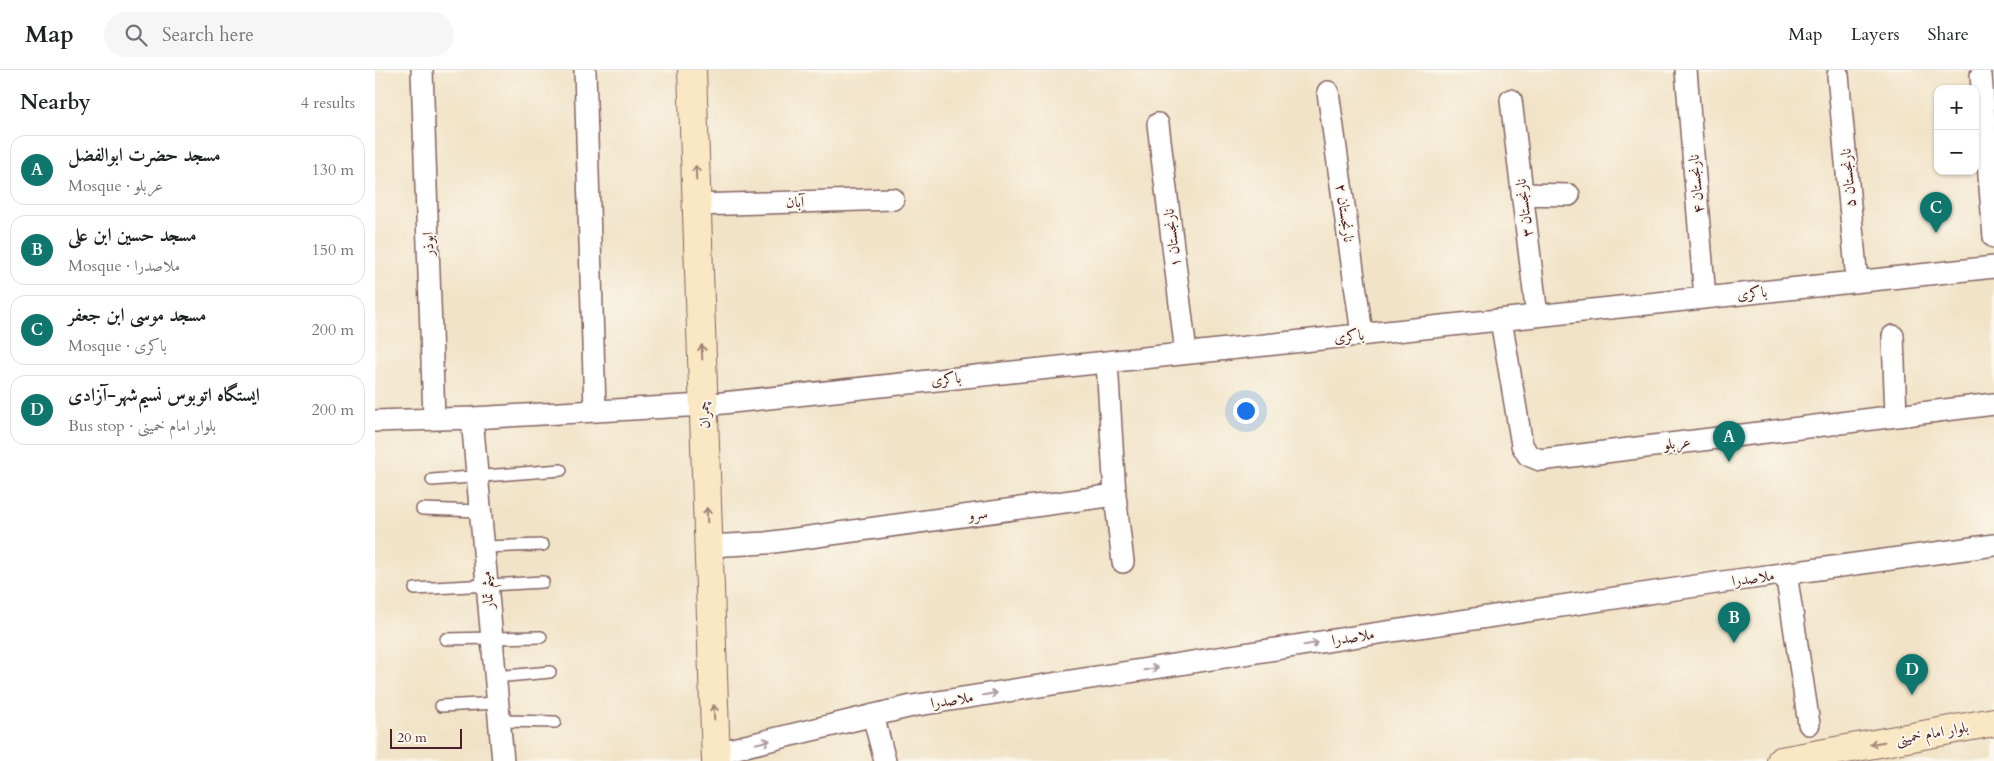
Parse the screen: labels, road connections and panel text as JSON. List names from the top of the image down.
{
  "streets": {
    "main road": ["چمران", "بلوار امام خمینی"],
    "street": [
      "نارنجستان ۵",
      "نارنجستان ۴",
      "آبان",
      "نارنجستان ۳",
      "نارنجستان ۲",
      "نارنجستان ۱",
      "ابوذر",
      "باکری",
      "عربلو",
      "سرو",
      "ملاصدرا",
      "میثم تمار"
    ]
  },
  "crossings": [
    ["نارنجستان ۵", "باکری"],
    ["نارنجستان ۴", "باکری"],
    ["آبان", "چمران"],
    ["نارنجستان ۳", "باکری"],
    ["نارنجستان ۲", "باکری"],
    ["نارنجستان ۱", "باکری"],
    ["باکری", "چمران"],
    ["باکری", "عربلو"],
    ["چمران", "سرو"],
    ["چمران", "ملاصدرا"]
  ],
  "one_way": ["چمران", "ملاصدرا", "بلوار امام خمینی"],
  "scale_bar": "20 m",
  "page": {
    "header": "Map",
    "search": "Search here",
    "nav": ["Map", "Layers", "Share"],
    "heading": ["Nearby", "4 results"],
    "map_buttons": ["+", "−"],
    "list": [
      {
        "mark": "A",
        "name": "مسجد حضرت ابوالفضل",
        "note": "Mosque · عربلو",
        "value": "130 m"
      },
      {
        "mark": "B",
        "name": "مسجد حسین ابن علی",
        "note": "Mosque · ملاصدرا",
        "value": "150 m"
      },
      {
        "mark": "C",
        "name": "مسجد موسی ابن جعفر",
        "note": "Mosque · باکری",
        "value": "200 m"
      },
      {
        "mark": "D",
        "name": "ایستگاه اتوبوس نسیم‌شهر-آزادی",
        "note": "Bus stop · بلوار امام خمینی",
        "value": "200 m"
      }
    ],
    "pins": [
      "C",
      "A",
      "B",
      "D"
    ],
    "scale": "20 m"
  }
}
